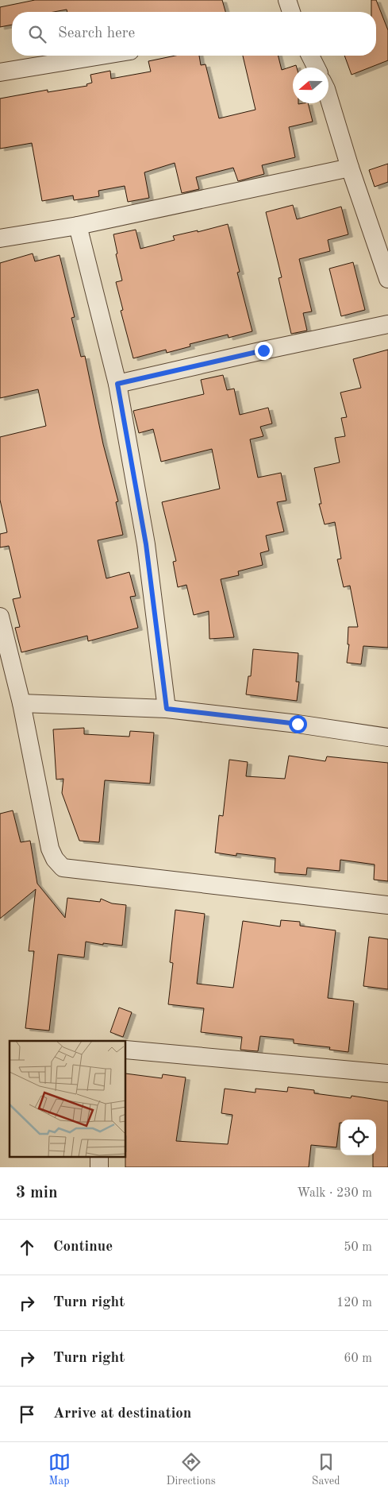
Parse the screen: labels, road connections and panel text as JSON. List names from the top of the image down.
{
  "north": "left",
  "page": {
    "search": "Search here",
    "heading": ["3 min", "Walk · 230 m"],
    "list": [
      ["Continue", "50 m"],
      ["Turn right", "120 m"],
      ["Turn right", "60 m"],
      "Arrive at destination"
    ],
    "nav": ["Map", "Directions", "Saved"]
  }
}
